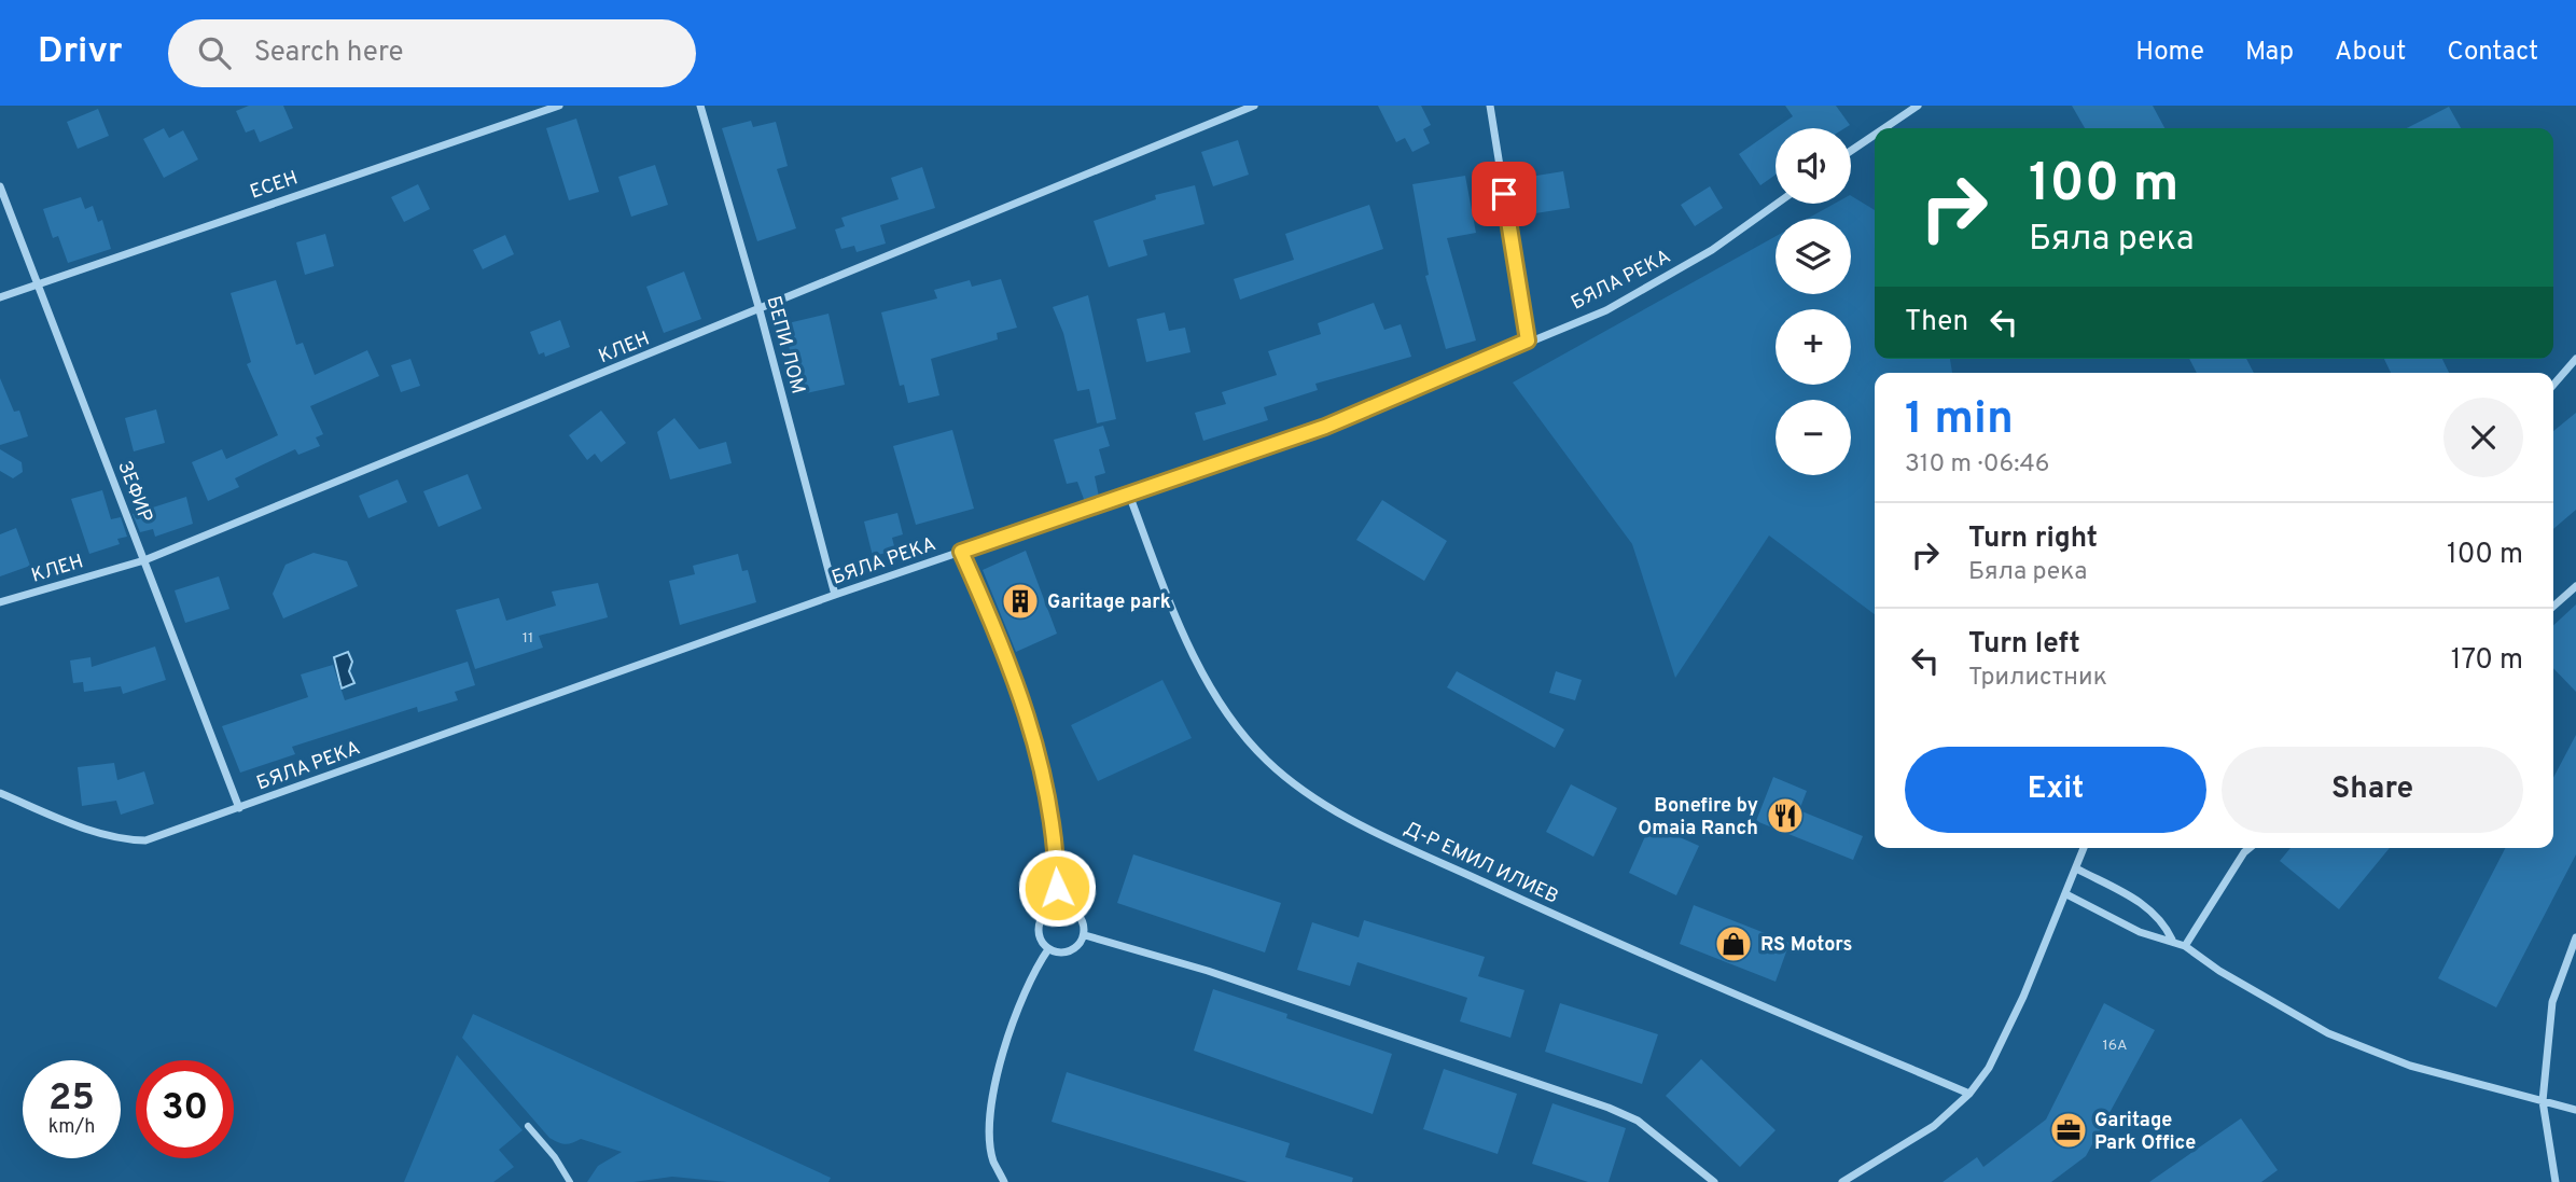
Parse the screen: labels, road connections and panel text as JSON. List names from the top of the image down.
{
  "streets": {
    "street": [
      "ЕСЕН",
      "БЯЛА РЕКА",
      "БЕПИ ЛОМ",
      "КЛЕН",
      "ЗЕФИР",
      "Д-Р ЕМИЛ ИЛИЕВ"
    ]
  },
  "crossings": [
    ["ЕСЕН", "ЗЕФИР"],
    ["БЯЛА РЕКА", "БЕПИ ЛОМ"],
    ["БЯЛА РЕКА", "ЗЕФИР"],
    ["БЯЛА РЕКА", "Д-Р ЕМИЛ ИЛИЕВ"],
    ["БЕПИ ЛОМ", "КЛЕН"],
    ["КЛЕН", "ЗЕФИР"]
  ],
  "places": {
    "building": ["Garitage park"],
    "restaurant": ["Bonefire by Omaia Ranch"],
    "shop": ["RS Motors"],
    "office": ["Garitage Park Office"]
  },
  "house_numbers": ["11", "16А"],
  "page": {
    "header": "Drivr",
    "search": "Search here",
    "nav": [
      "Home",
      "Map",
      "About",
      "Contact"
    ],
    "map_buttons": ["+", "−"],
    "turn": ["100 m", "Бяла река"],
    "then": "Then",
    "heading": ["1 min", "310 m · 06:46"],
    "list": [
      {
        "name": "Turn right",
        "note": "Бяла река",
        "value": "100 m"
      },
      {
        "name": "Turn left",
        "note": "Трилистник",
        "value": "170 m"
      }
    ],
    "buttons": ["Exit", "Share"],
    "speed": "25 km/h",
    "limit": "30"
  }
}
